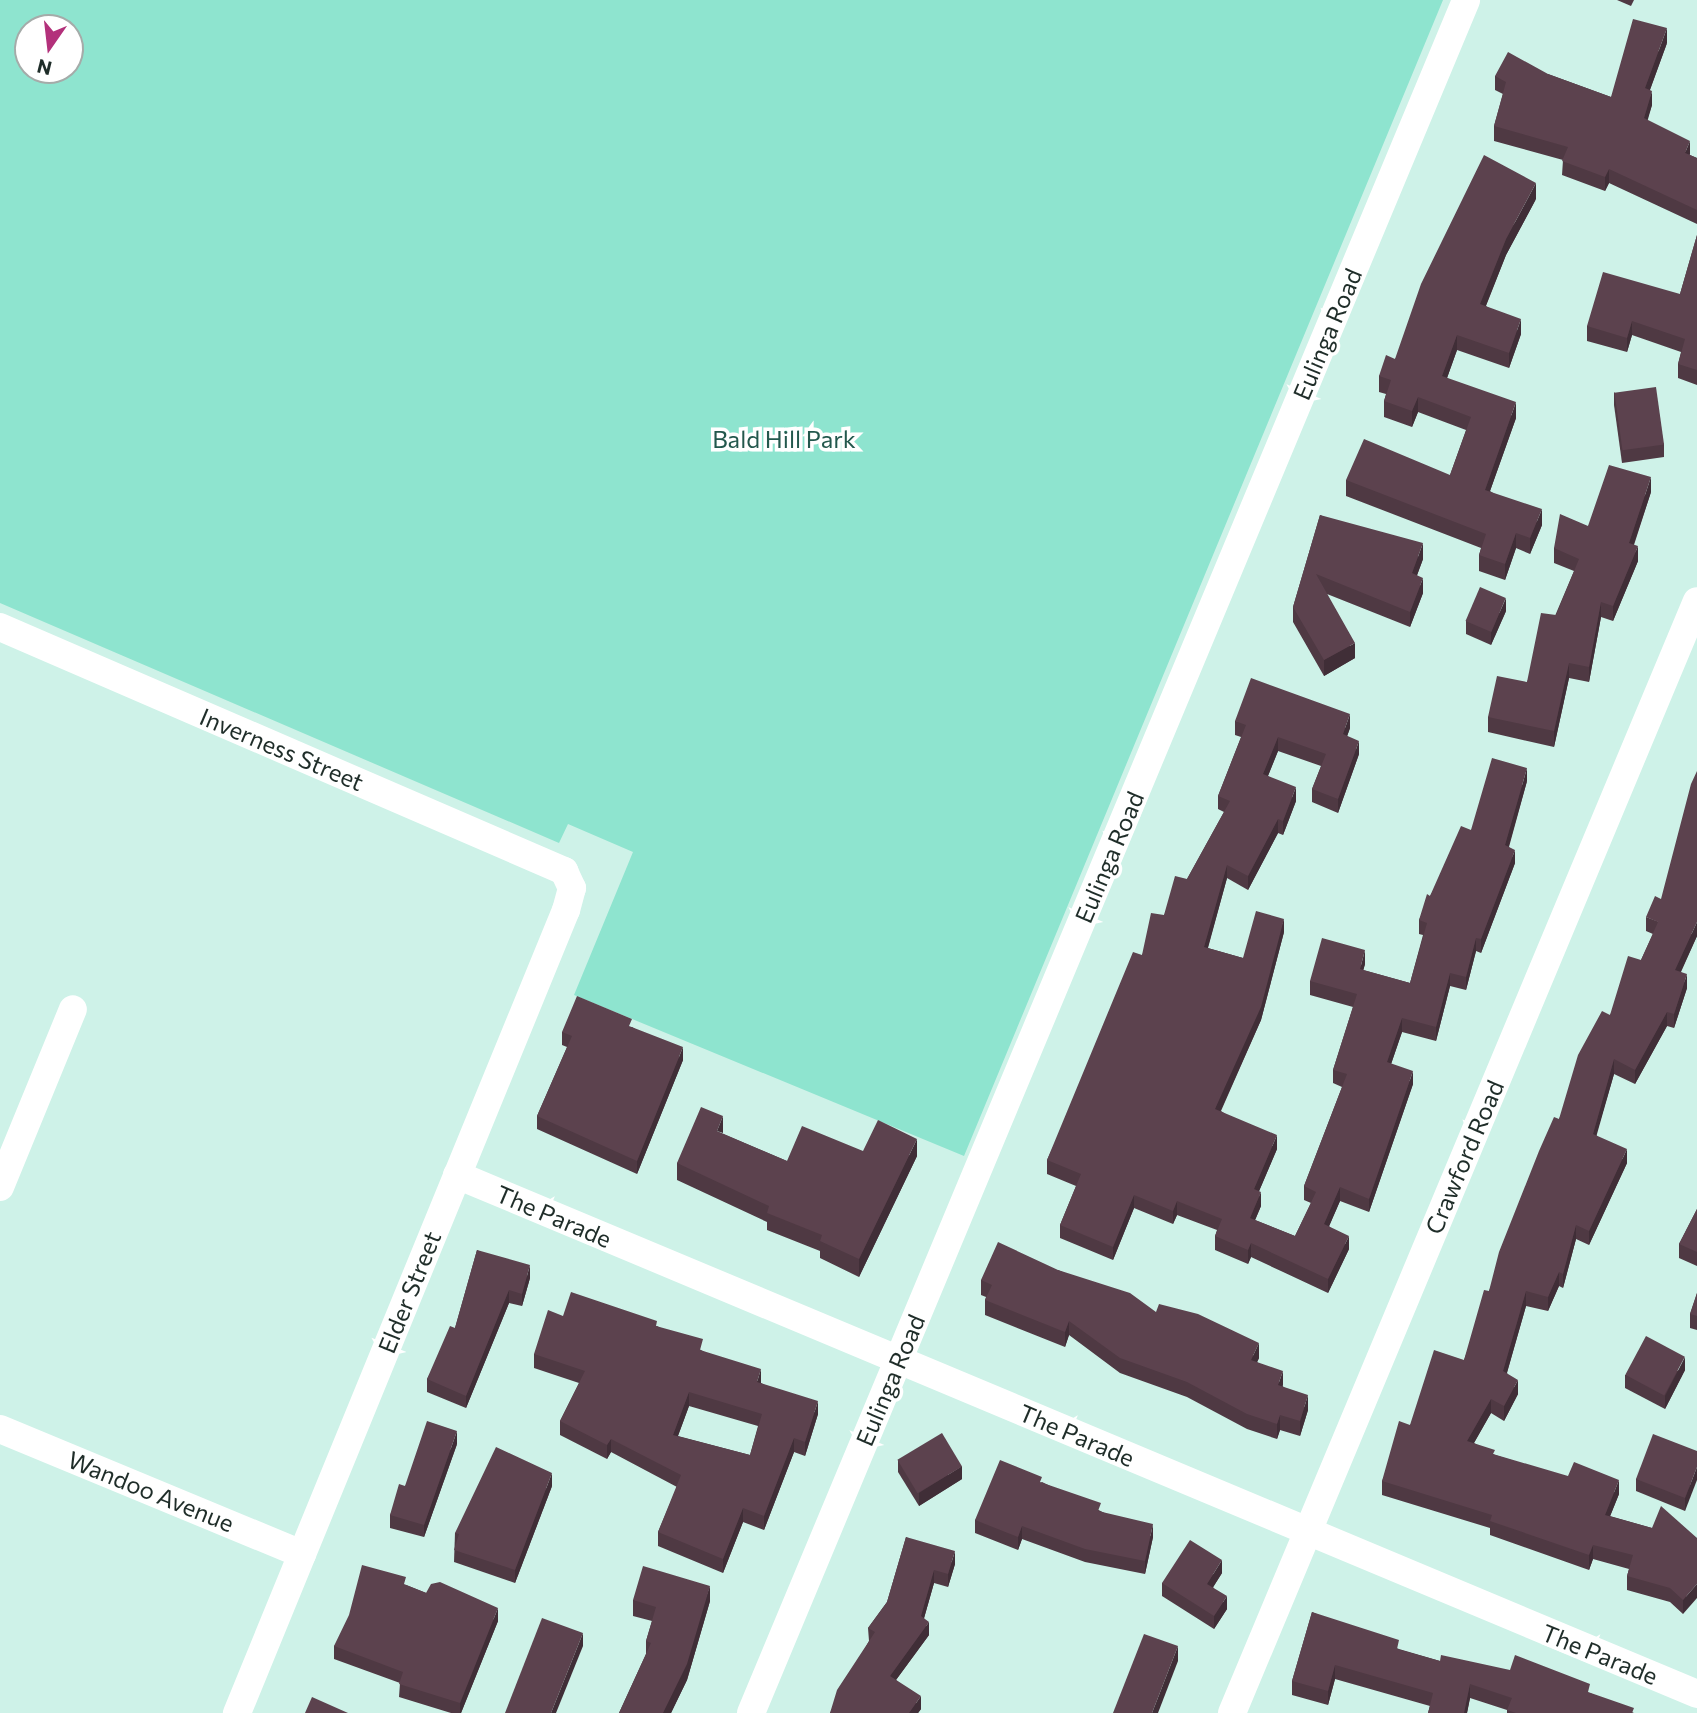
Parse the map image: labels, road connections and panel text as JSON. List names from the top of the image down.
{
  "streets": {
    "street": [
      "Eulinga Road",
      "Inverness Street",
      "Crawford Road",
      "The Parade",
      "Elder Street",
      "Wandoo Avenue"
    ]
  },
  "crossings": [
    ["Eulinga Road", "The Parade"],
    ["Inverness Street", "Elder Street"],
    ["Crawford Road", "The Parade"],
    ["The Parade", "Elder Street"],
    ["Elder Street", "Wandoo Avenue"]
  ],
  "parks": ["Bald Hill Park"],
  "north": "bottom"
}
